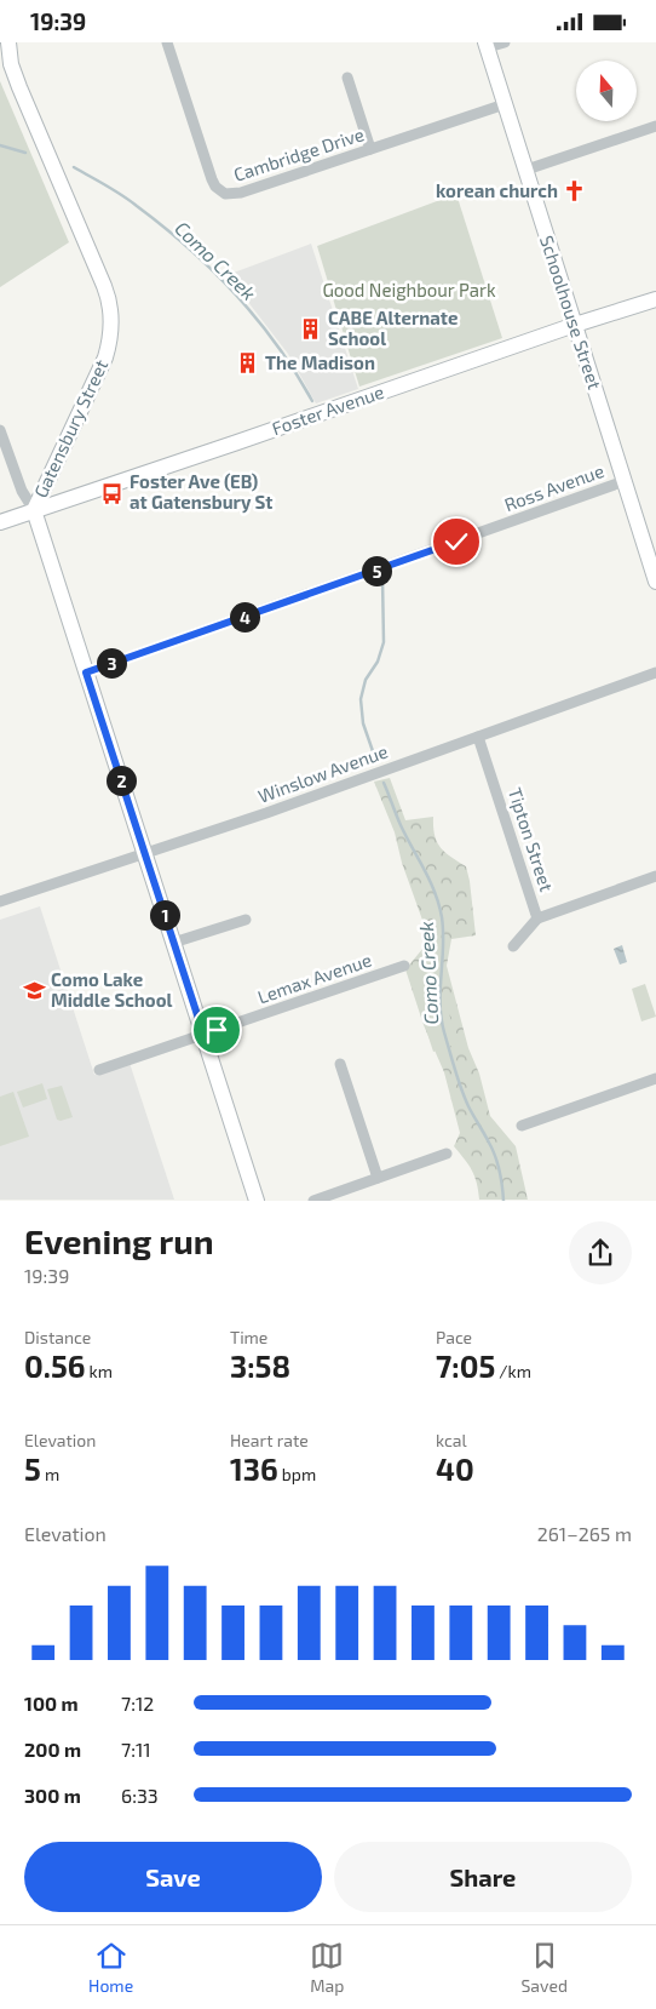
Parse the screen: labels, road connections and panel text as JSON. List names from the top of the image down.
{
  "streets": {
    "street": [
      "Cambridge Drive",
      "Schoolhouse Street",
      "Foster Avenue",
      "Gatensbury Street",
      "Ross Avenue",
      "Winslow Avenue",
      "Tipton Street",
      "Lemax Avenue"
    ]
  },
  "crossings": [
    ["Cambridge Drive", "Schoolhouse Street"],
    ["Schoolhouse Street", "Foster Avenue"],
    ["Schoolhouse Street", "Ross Avenue"],
    ["Foster Avenue", "Gatensbury Street"],
    ["Gatensbury Street", "Ross Avenue"],
    ["Gatensbury Street", "Winslow Avenue"],
    ["Gatensbury Street", "Lemax Avenue"],
    ["Winslow Avenue", "Tipton Street"]
  ],
  "water": ["Como Creek"],
  "parks": ["Good Neighbour Park"],
  "places": {
    "church": ["korean church"],
    "building": ["CABE Alternate School", "The Madison"],
    "bus stop": ["Foster Ave (EB) at Gatensbury St"],
    "school or university": ["Como Lake Middle School"]
  },
  "north": "top",
  "page": {
    "status": "19:39",
    "pins": [
      "5",
      "4",
      "3",
      "2",
      "1"
    ],
    "heading": ["Evening run", "19:39"],
    "stats": [
      ["Distance", "0.56 km"],
      ["Time", "3:58"],
      ["Pace", "7:05 /km"],
      ["Elevation", "5 m"],
      ["Heart rate", "136 bpm"],
      ["kcal", "40"]
    ],
    "chart": ["Elevation", "261–265 m"],
    "list": [
      {
        "name": "100 m",
        "note": "7:12"
      },
      {
        "name": "200 m",
        "note": "7:11"
      },
      {
        "name": "300 m",
        "note": "6:33"
      }
    ],
    "buttons": ["Save", "Share"],
    "tabs": ["Home", "Map", "Saved"]
  }
}
